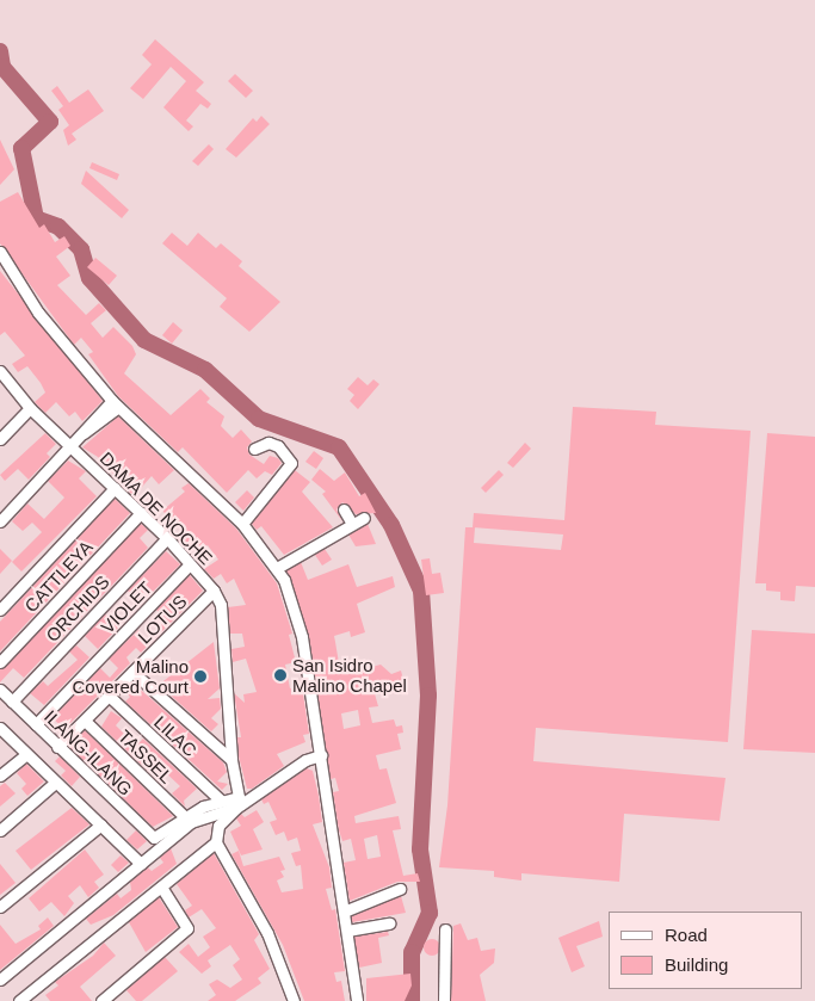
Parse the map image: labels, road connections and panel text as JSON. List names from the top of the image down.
{
  "streets": {
    "street": [
      "DAMA DE NOCHE",
      "CATTLEYA",
      "VIOLET",
      "ORCHIDS",
      "LOTUS",
      "LILAC",
      "ILANG-ILANG",
      "TASSEL"
    ]
  },
  "crossings": [
    ["DAMA DE NOCHE", "CATTLEYA"],
    ["DAMA DE NOCHE", "VIOLET"],
    ["DAMA DE NOCHE", "ORCHIDS"],
    ["DAMA DE NOCHE", "LOTUS"],
    ["VIOLET", "ILANG-ILANG"],
    ["ORCHIDS", "ILANG-ILANG"],
    ["LOTUS", "LILAC"],
    ["LOTUS", "ILANG-ILANG"],
    ["LOTUS", "TASSEL"],
    ["ILANG-ILANG", "TASSEL"]
  ],
  "places": ["San Isidro Malino Chapel", "Malino Covered Court"],
  "legend": ["Road", "Building"]
}
